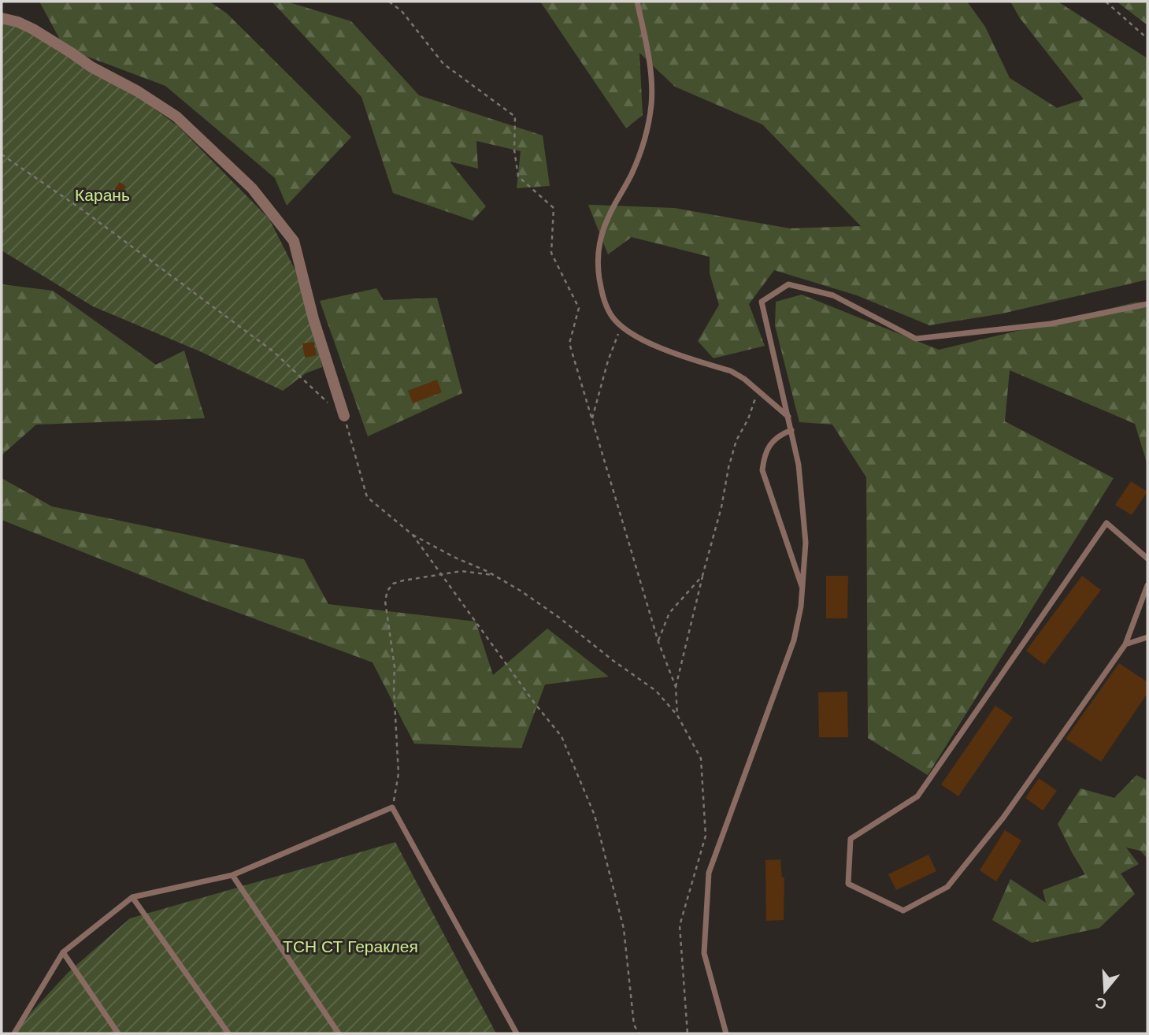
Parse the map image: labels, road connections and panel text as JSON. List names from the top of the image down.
{
  "parks": ["Карань", "ТСН СТ Гераклея"],
  "north": "bottom"
}
